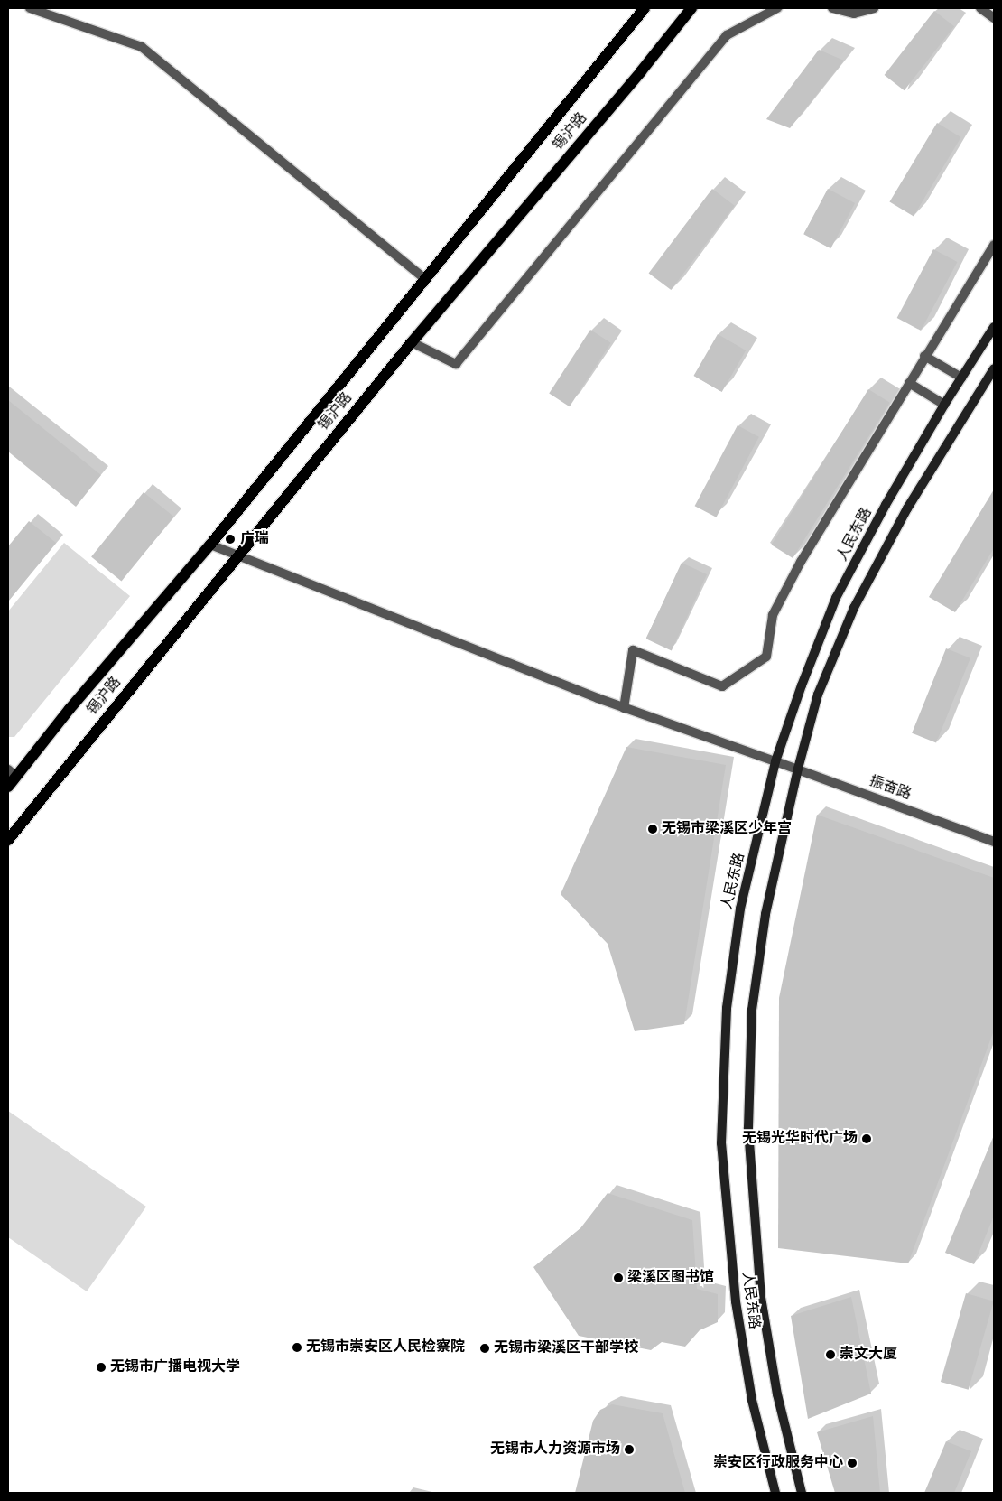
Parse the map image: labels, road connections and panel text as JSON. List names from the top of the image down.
{
  "streets": {
    "main road": ["锡沪路", "人民东路"],
    "street": ["振奋路"]
  },
  "crossings": [
    ["锡沪路", "振奋路"],
    ["人民东路", "振奋路"]
  ],
  "places": [
    "广瑞",
    "无锡市梁溪区少年宫",
    "无锡光华时代广场",
    "梁溪区图书馆",
    "无锡市崇安区人民检察院",
    "无锡市梁溪区干部学校",
    "崇文大厦",
    "无锡市广播电视大学",
    "无锡市人力资源市场",
    "崇安区行政服务中心"
  ]
}
